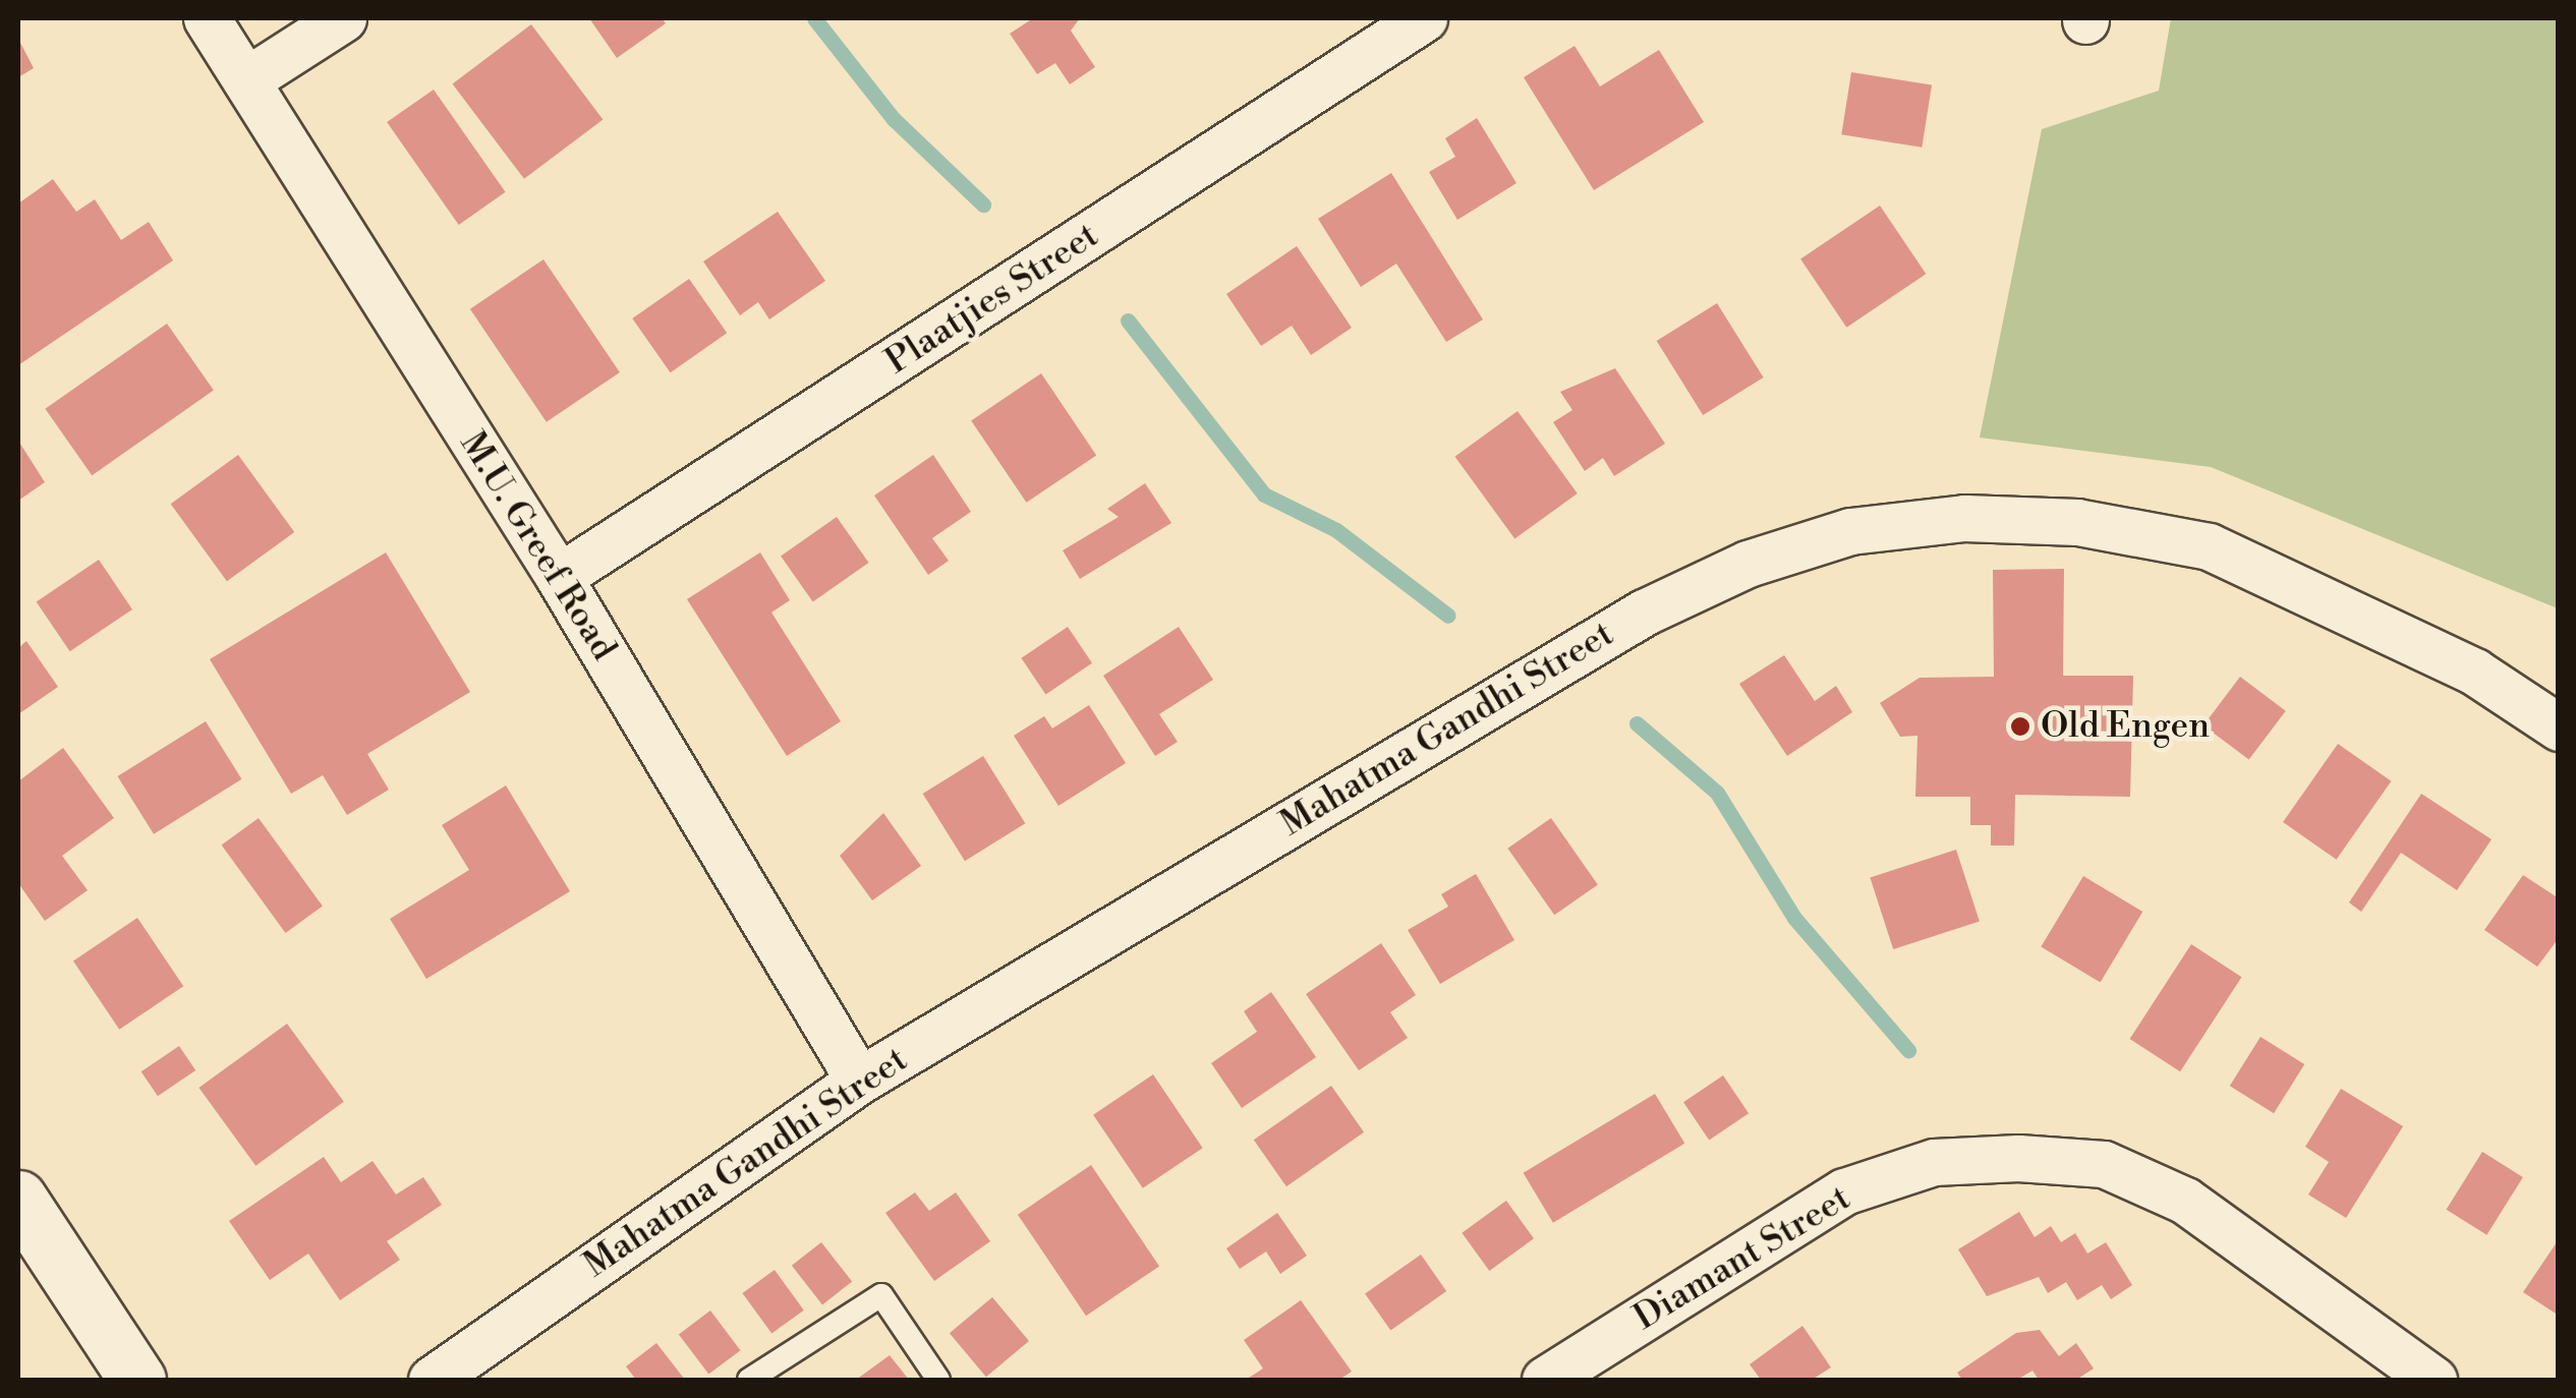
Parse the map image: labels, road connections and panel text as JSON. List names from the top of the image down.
{
  "streets": {
    "street": [
      "Plaatjies Street",
      "M.U. Greef Road",
      "Mahatma Gandhi Street",
      "Diamant Street"
    ]
  },
  "crossings": [
    ["Plaatjies Street", "M.U. Greef Road"],
    ["M.U. Greef Road", "Mahatma Gandhi Street"]
  ],
  "places": ["Old Engen"]
}
